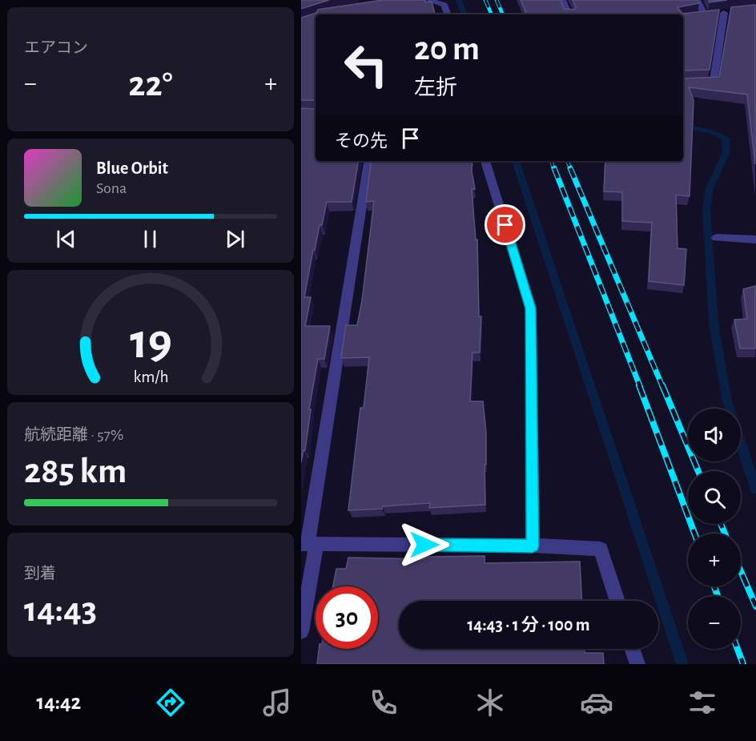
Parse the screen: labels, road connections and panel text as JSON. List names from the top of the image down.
{
  "page": {
    "tile": [
      "エアコン",
      ["航続距離 · 57%", "285 km"],
      ["到着", "14:43"]
    ],
    "turn": ["20 m", "左折"],
    "heat": ["−", "22°", "+"],
    "then": "その先",
    "song": ["Blue Orbit", "Sona"],
    "map_buttons": ["+", "−"],
    "limit": "30",
    "trip": "14:43 · 1 分 · 100 m",
    "tabs": "14:42",
    "gauge": ["19", "km/h"]
  }
}
